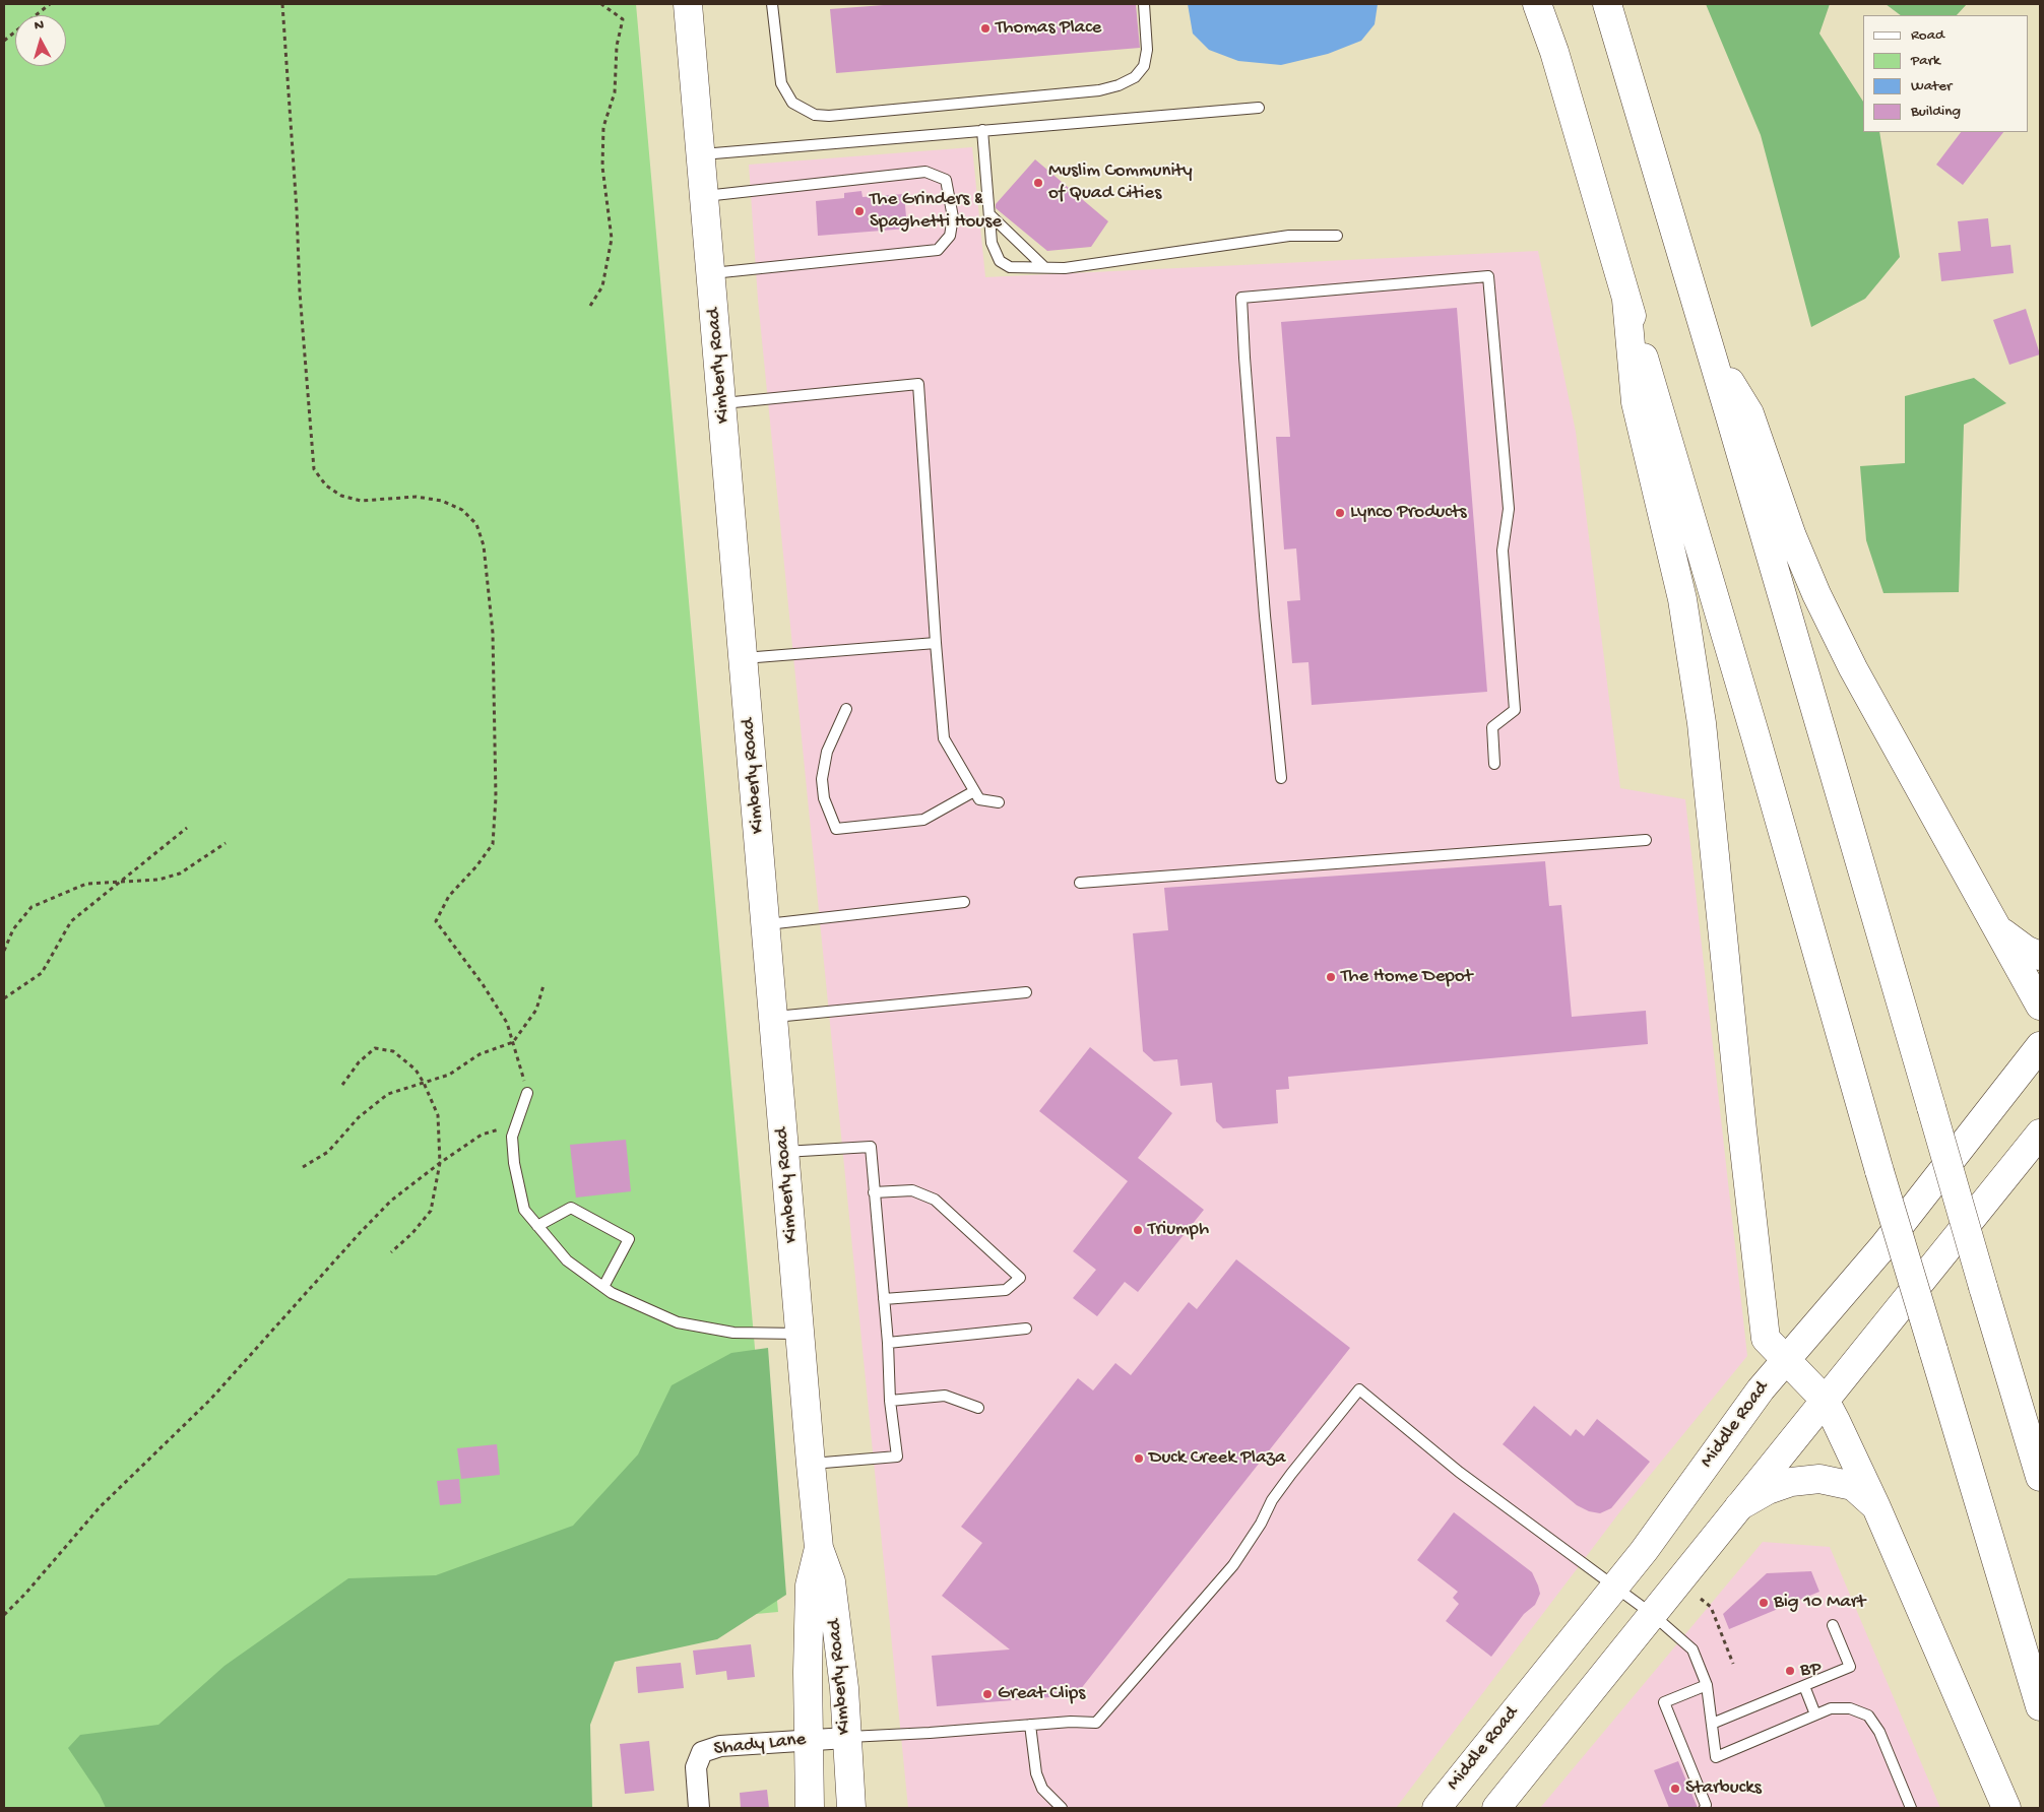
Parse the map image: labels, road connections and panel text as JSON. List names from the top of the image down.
{
  "streets": {
    "main road": ["Kimberly Road", "Middle Road"],
    "street": ["Shady Lane"]
  },
  "crossings": [
    ["Kimberly Road", "Shady Lane"]
  ],
  "places": [
    "Thomas Place",
    "Muslim Community of Quad Cities",
    "The Grinders & Spaghetti House",
    "Lynco Products",
    "The Home Depot",
    "Triumph",
    "Duck Creek Plaza",
    "Big 10 Mart",
    "BP",
    "Great Clips",
    "Starbucks"
  ],
  "legend": [
    "Road",
    "Park",
    "Water",
    "Building"
  ],
  "north": "top"
}
